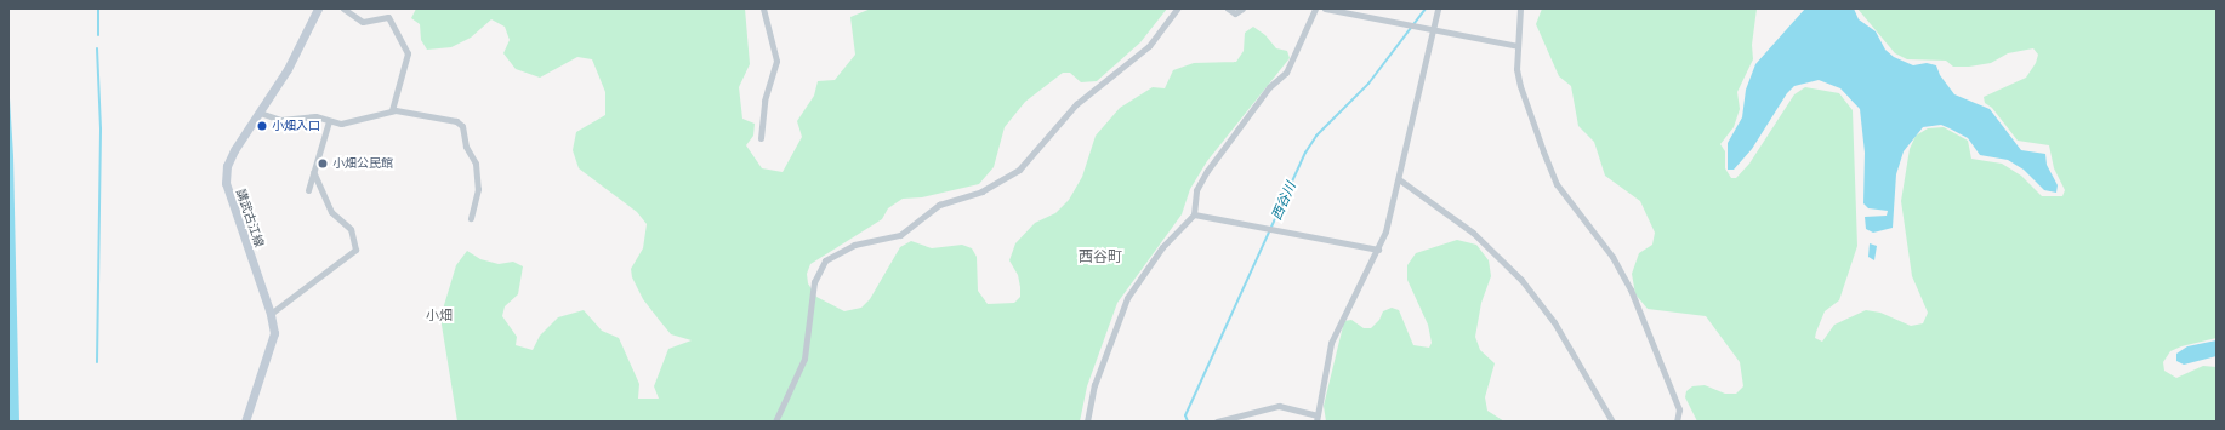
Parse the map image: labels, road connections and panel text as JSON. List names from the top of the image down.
{
  "streets": {
    "main road": ["講武古江線"]
  },
  "districts": ["西谷町", "小畑"],
  "water": ["西谷川"],
  "places": ["小畑入口", "小畑公民館"]
}
